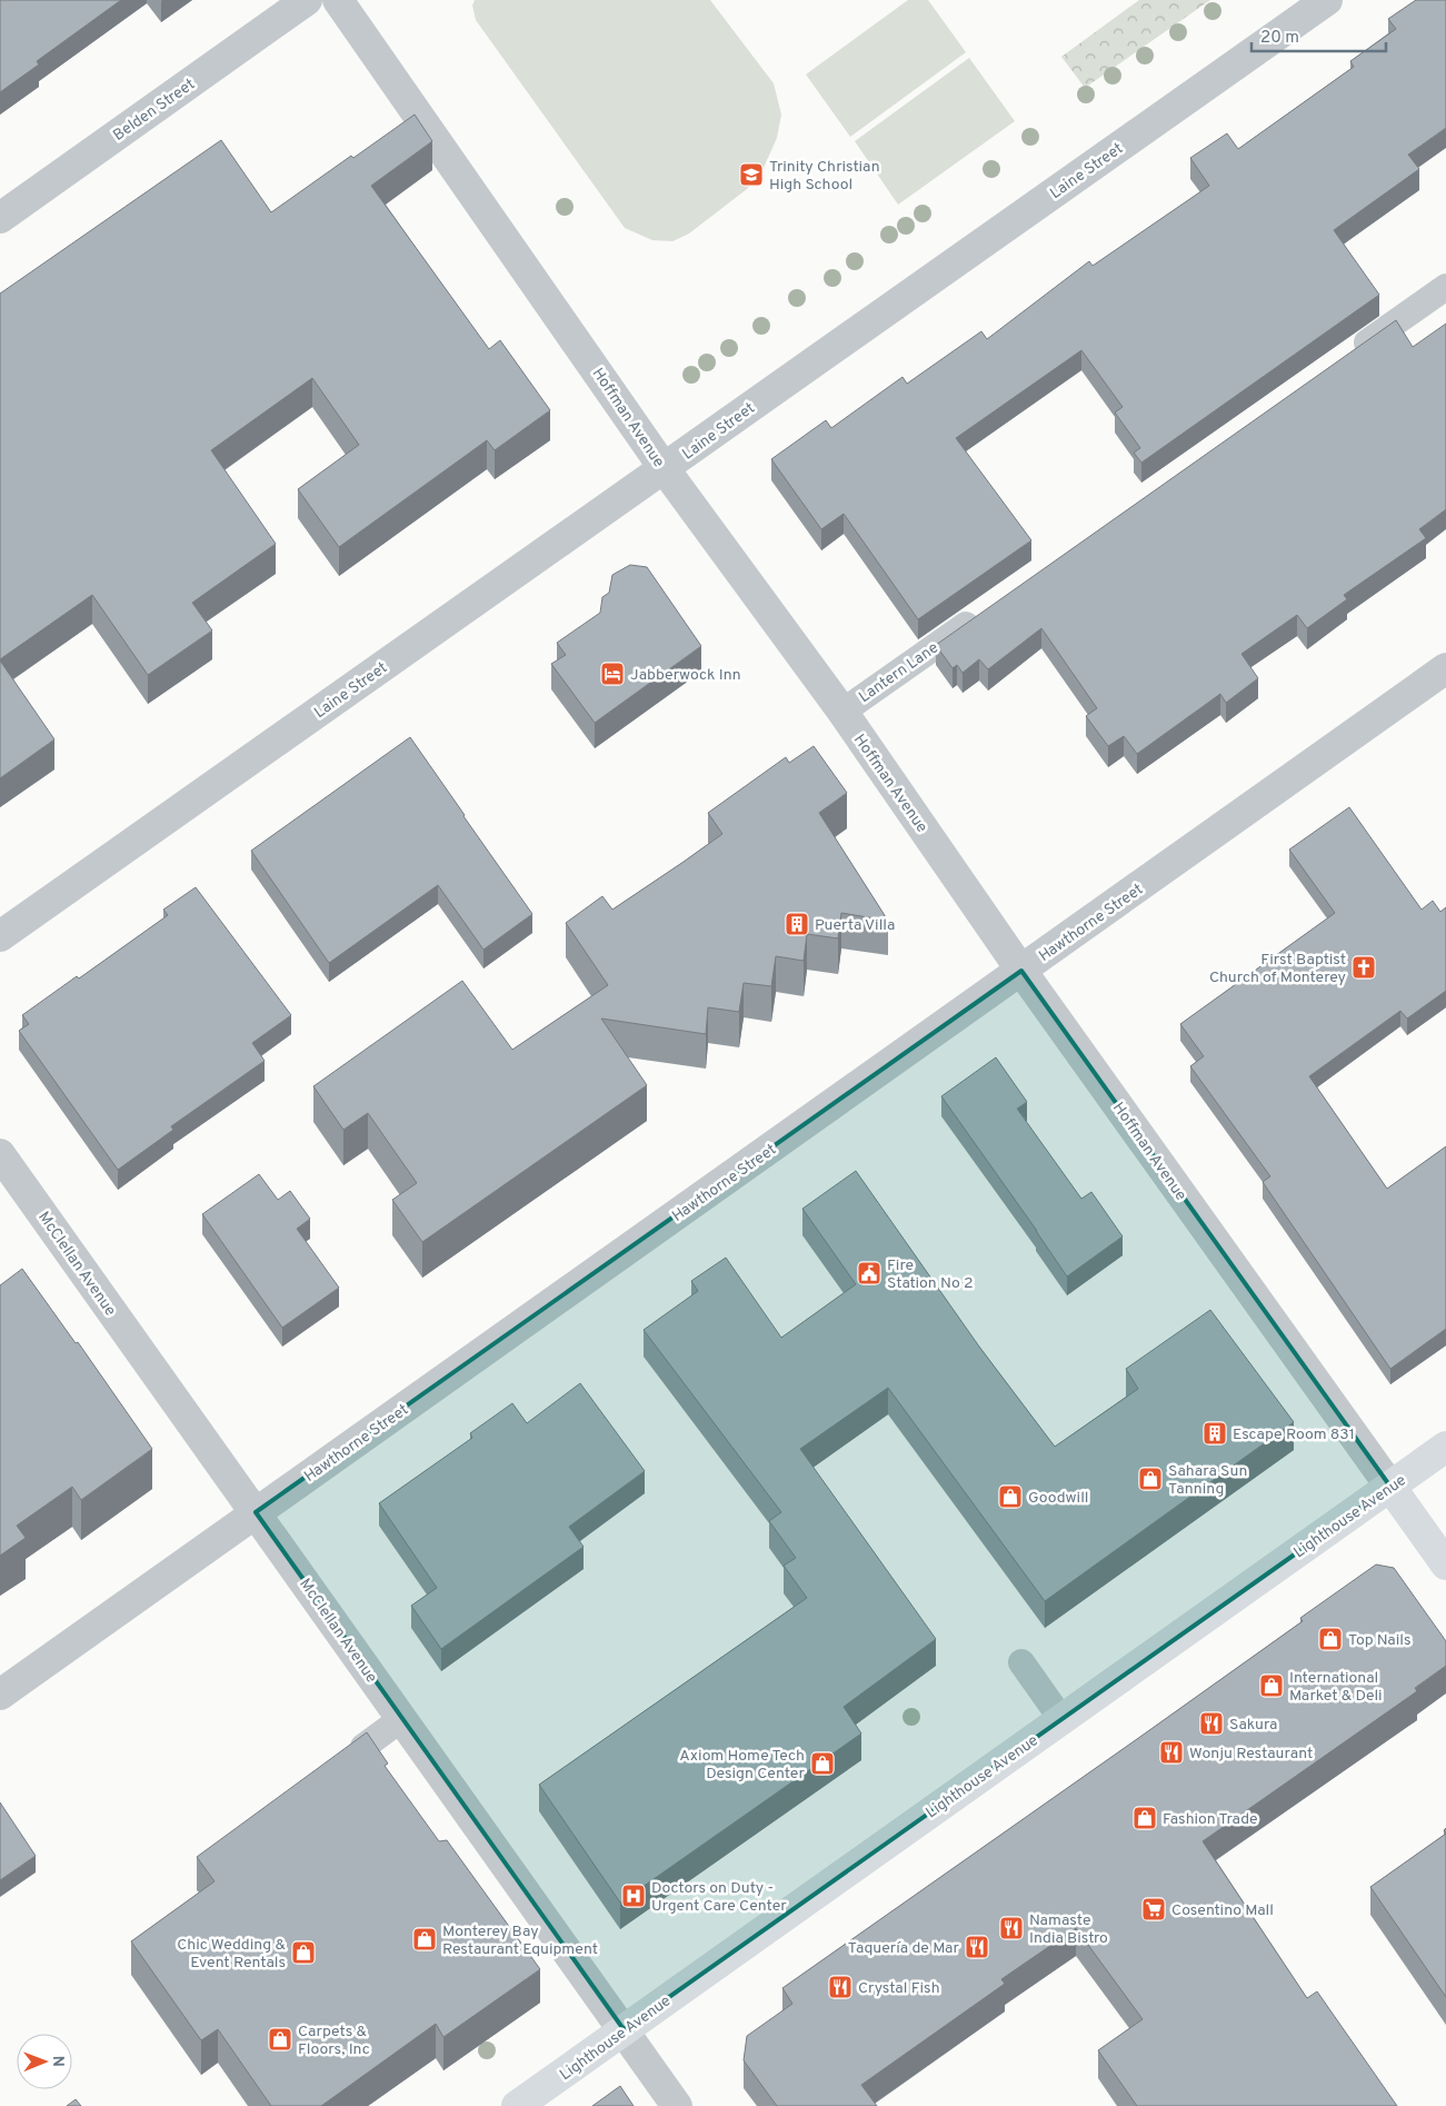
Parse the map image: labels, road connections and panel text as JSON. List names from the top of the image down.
{
  "streets": {
    "main road": ["Hoffman Avenue", "Lighthouse Avenue"],
    "street": [
      "Belden Street",
      "Laine Street",
      "Hawthorne Street",
      "McClellan Avenue"
    ],
    "lane": ["Lantern Lane"]
  },
  "crossings": [
    ["Laine Street", "Hoffman Avenue"],
    ["Hoffman Avenue", "Lantern Lane"],
    ["Hoffman Avenue", "Hawthorne Street"],
    ["Hoffman Avenue", "Lighthouse Avenue"],
    ["Hawthorne Street", "McClellan Avenue"],
    ["McClellan Avenue", "Lighthouse Avenue"]
  ],
  "places": {
    "school or university": ["Trinity Christian High School"],
    "hotel": ["Jabberwock Inn"],
    "building": ["Puerta Villa", "Escape Room 831"],
    "church": ["First Baptist Church of Monterey"],
    "public building": ["Fire Station No 2"],
    "shop": [
      "Sahara Sun Tanning",
      "Goodwill",
      "Top Nails",
      "International Market & Deli",
      "Axiom Home Tech Design Center",
      "Fashion Trade",
      "Monterey Bay Restaurant Equipment",
      "Chic Wedding & Event Rentals",
      "Carpets & Floors, Inc"
    ],
    "restaurant": [
      "Sakura",
      "Wonju Restaurant",
      "Namaste India Bistro",
      "Taquería de Mar",
      "Crystal Fish"
    ],
    "hospital": ["Doctors on Duty - Urgent Care Center"],
    "supermarket": ["Cosentino Mall"]
  },
  "scale_bar": "20 m",
  "north": "right"
}
